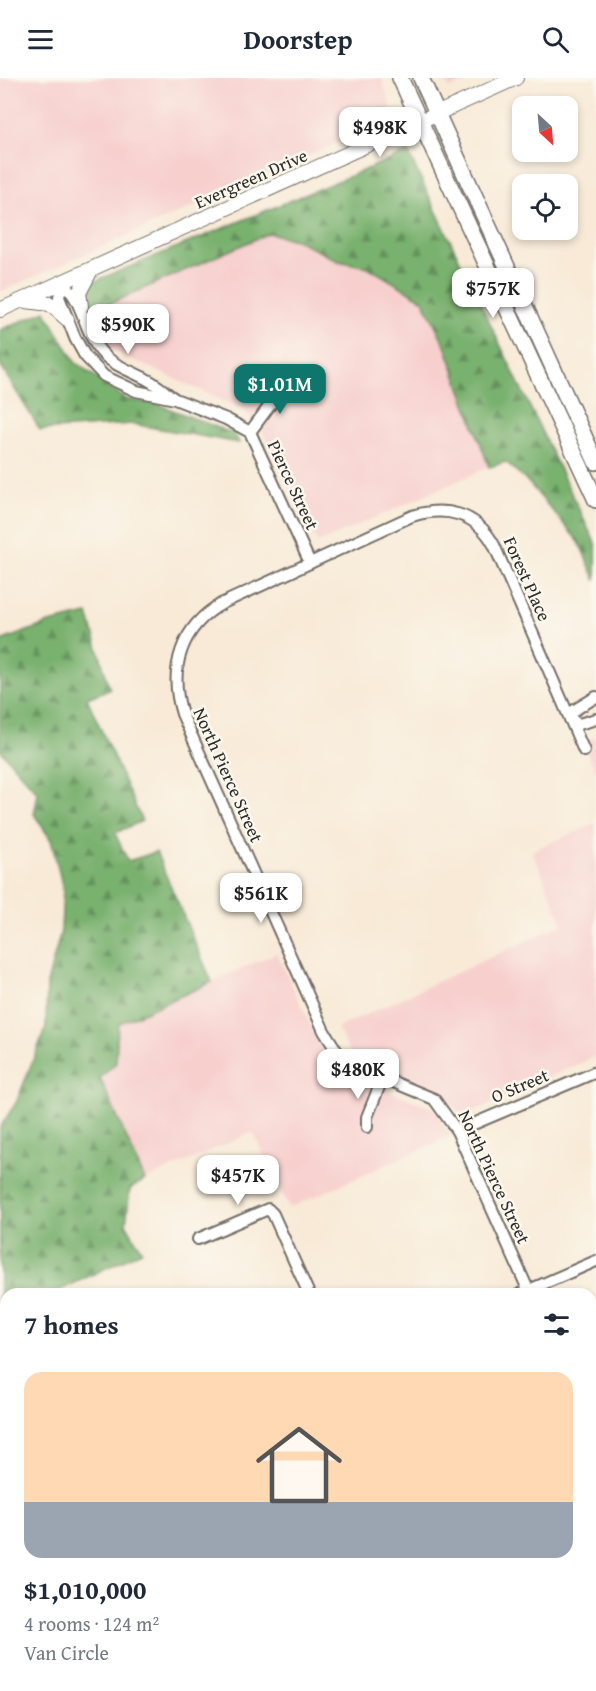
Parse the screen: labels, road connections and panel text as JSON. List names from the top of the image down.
{
  "streets": {
    "street": [
      "Evergreen Drive",
      "Pierce Street",
      "Forest Place",
      "North Pierce Street",
      "O Street"
    ]
  },
  "crossings": [
    ["Evergreen Drive", "Pierce Street"],
    ["Pierce Street", "Forest Place"],
    ["Pierce Street", "North Pierce Street"],
    ["Forest Place", "North Pierce Street"],
    ["North Pierce Street", "O Street"]
  ],
  "north": "bottom right",
  "page": {
    "header": "Doorstep",
    "price": [
      "$498K",
      "$757K",
      "$590K",
      "$1.01M",
      "$561K",
      "$480K",
      "$457K"
    ],
    "heading": "7 homes",
    "list": [
      {
        "name": "$1,010,000",
        "note": "4 rooms · 124 m² · Van Circle"
      }
    ]
  }
}
